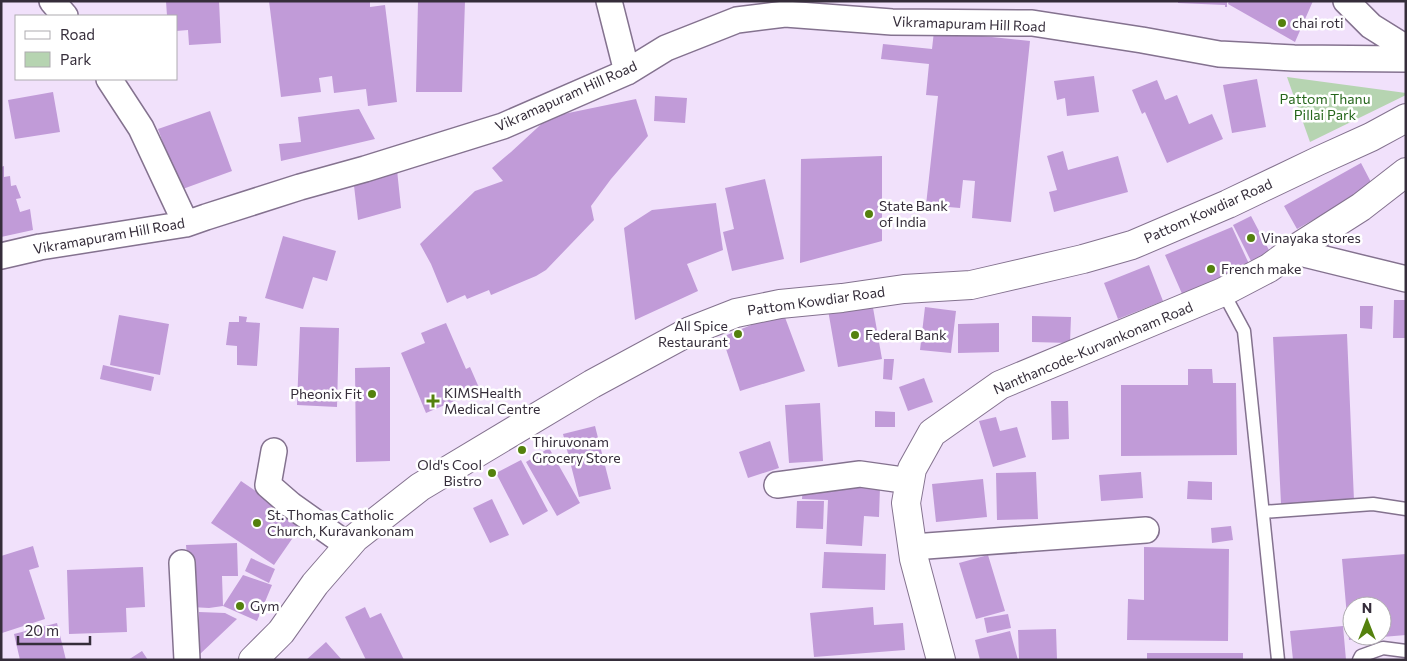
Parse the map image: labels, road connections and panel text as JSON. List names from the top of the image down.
{
  "streets": {
    "main road": ["Pattom Kowdiar Road", "Nanthancode-Kurvankonam Road"],
    "street": ["Vikramapuram Hill Road"]
  },
  "parks": ["Pattom Thanu Pillai Park"],
  "places": {
    "other": [
      "chai roti",
      "State Bank of India",
      "Vinayaka stores",
      "French make",
      "All Spice Restaurant",
      "Federal Bank",
      "Pheonix Fit",
      "Thiruvonam Grocery Store",
      "Old's Cool Bistro",
      "St. Thomas Catholic Church, Kuravankonam",
      "Gym"
    ],
    "health": ["KIMSHealth Medical Centre"]
  },
  "legend": ["Road", "Park"],
  "scale_bar": "20 m",
  "north": "top"
}
